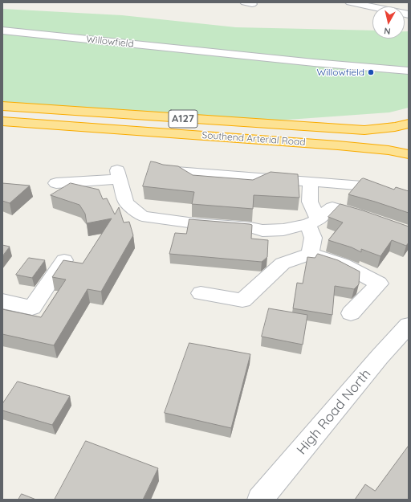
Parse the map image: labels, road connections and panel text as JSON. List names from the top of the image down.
{
  "streets": {
    "highway": ["A127", "Southend Arterial Road"],
    "street": ["Willowfield", "High Road North"]
  },
  "places": ["Willowfield"],
  "north": "bottom"
}
